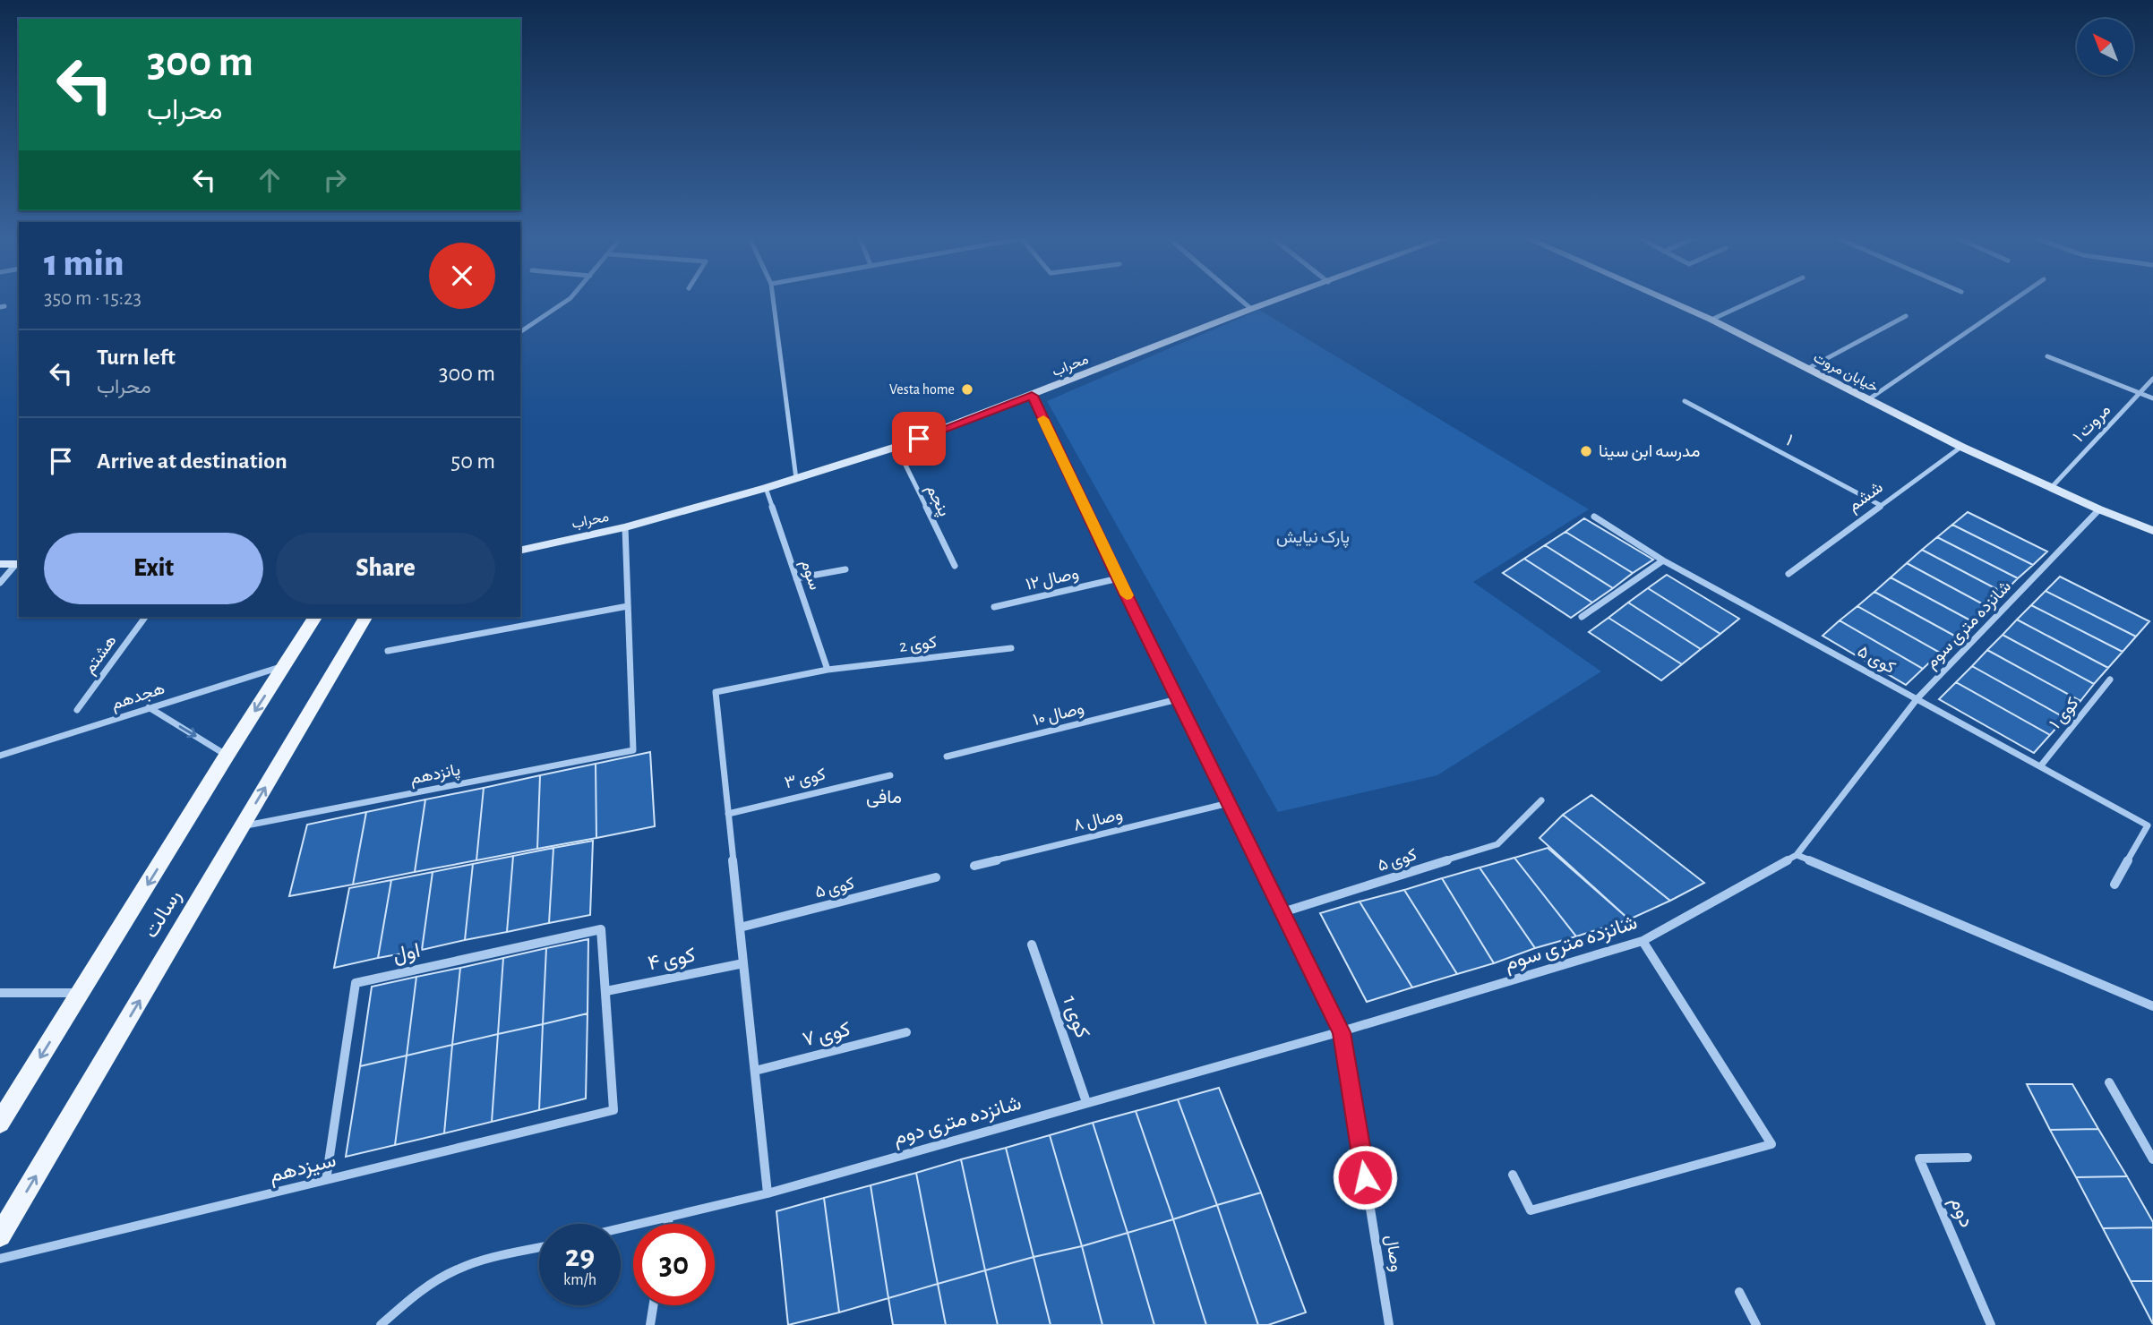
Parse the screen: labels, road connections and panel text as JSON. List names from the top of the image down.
{
  "streets": {
    "main road": ["رسالت"],
    "street": [
      "محراب",
      "خیابان مروت",
      "مروت ۱",
      "۱",
      "ششم",
      "پنجم",
      "سوم",
      "وصال ۱۲",
      "شانزده متری سوم",
      "کوی 2",
      "هشتم",
      "کوی ۵",
      "هجدهم",
      "کوی ۱",
      "وصال ۱۰",
      "پانزدهم",
      "کوی ۳",
      "وصال ۸",
      "اول",
      "کوی ۴",
      "کوی 1",
      "کوی ۷",
      "شانزده متری دوم",
      "سیزدهم",
      "دوم",
      "وصال"
    ]
  },
  "crossings": [
    ["محراب", "پنجم"],
    ["محراب", "سوم"],
    ["محراب", "وصال"],
    ["خیابان مروت", "مروت ۱"],
    ["خیابان مروت", "ششم"],
    ["خیابان مروت", "شانزده متری سوم"],
    ["۱", "ششم"],
    ["سوم", "کوی 2"],
    ["وصال ۱۲", "وصال"],
    ["شانزده متری سوم", "کوی ۵"],
    ["شانزده متری سوم", "شانزده متری دوم"],
    ["شانزده متری سوم", "وصال"],
    ["کوی 2", "کوی ۳"],
    ["کوی ۵", "کوی ۱"],
    ["کوی ۵", "وصال"],
    ["هجدهم", "رسالت"],
    ["وصال ۱۰", "وصال"],
    ["پانزدهم", "رسالت"],
    ["وصال ۸", "وصال"],
    ["اول", "کوی ۴"],
    ["اول", "سیزدهم"],
    ["کوی ۴", "سیزدهم"],
    ["کوی 1", "شانزده متری دوم"],
    ["شانزده متری دوم", "وصال"]
  ],
  "districts": ["مافی"],
  "parks": ["پارک نیایش"],
  "places": ["Vesta home", "مدرسه ابن سینا"],
  "north": "top left",
  "page": {
    "turn": ["300 m", "محراب"],
    "heading": ["1 min", "350 m · 15:23"],
    "list": [
      {
        "name": "Turn left",
        "note": "محراب",
        "value": "300 m"
      },
      {
        "name": "Arrive at destination",
        "value": "50 m"
      }
    ],
    "buttons": ["Exit", "Share"],
    "speed": "29 km/h",
    "limit": "30"
  }
}
